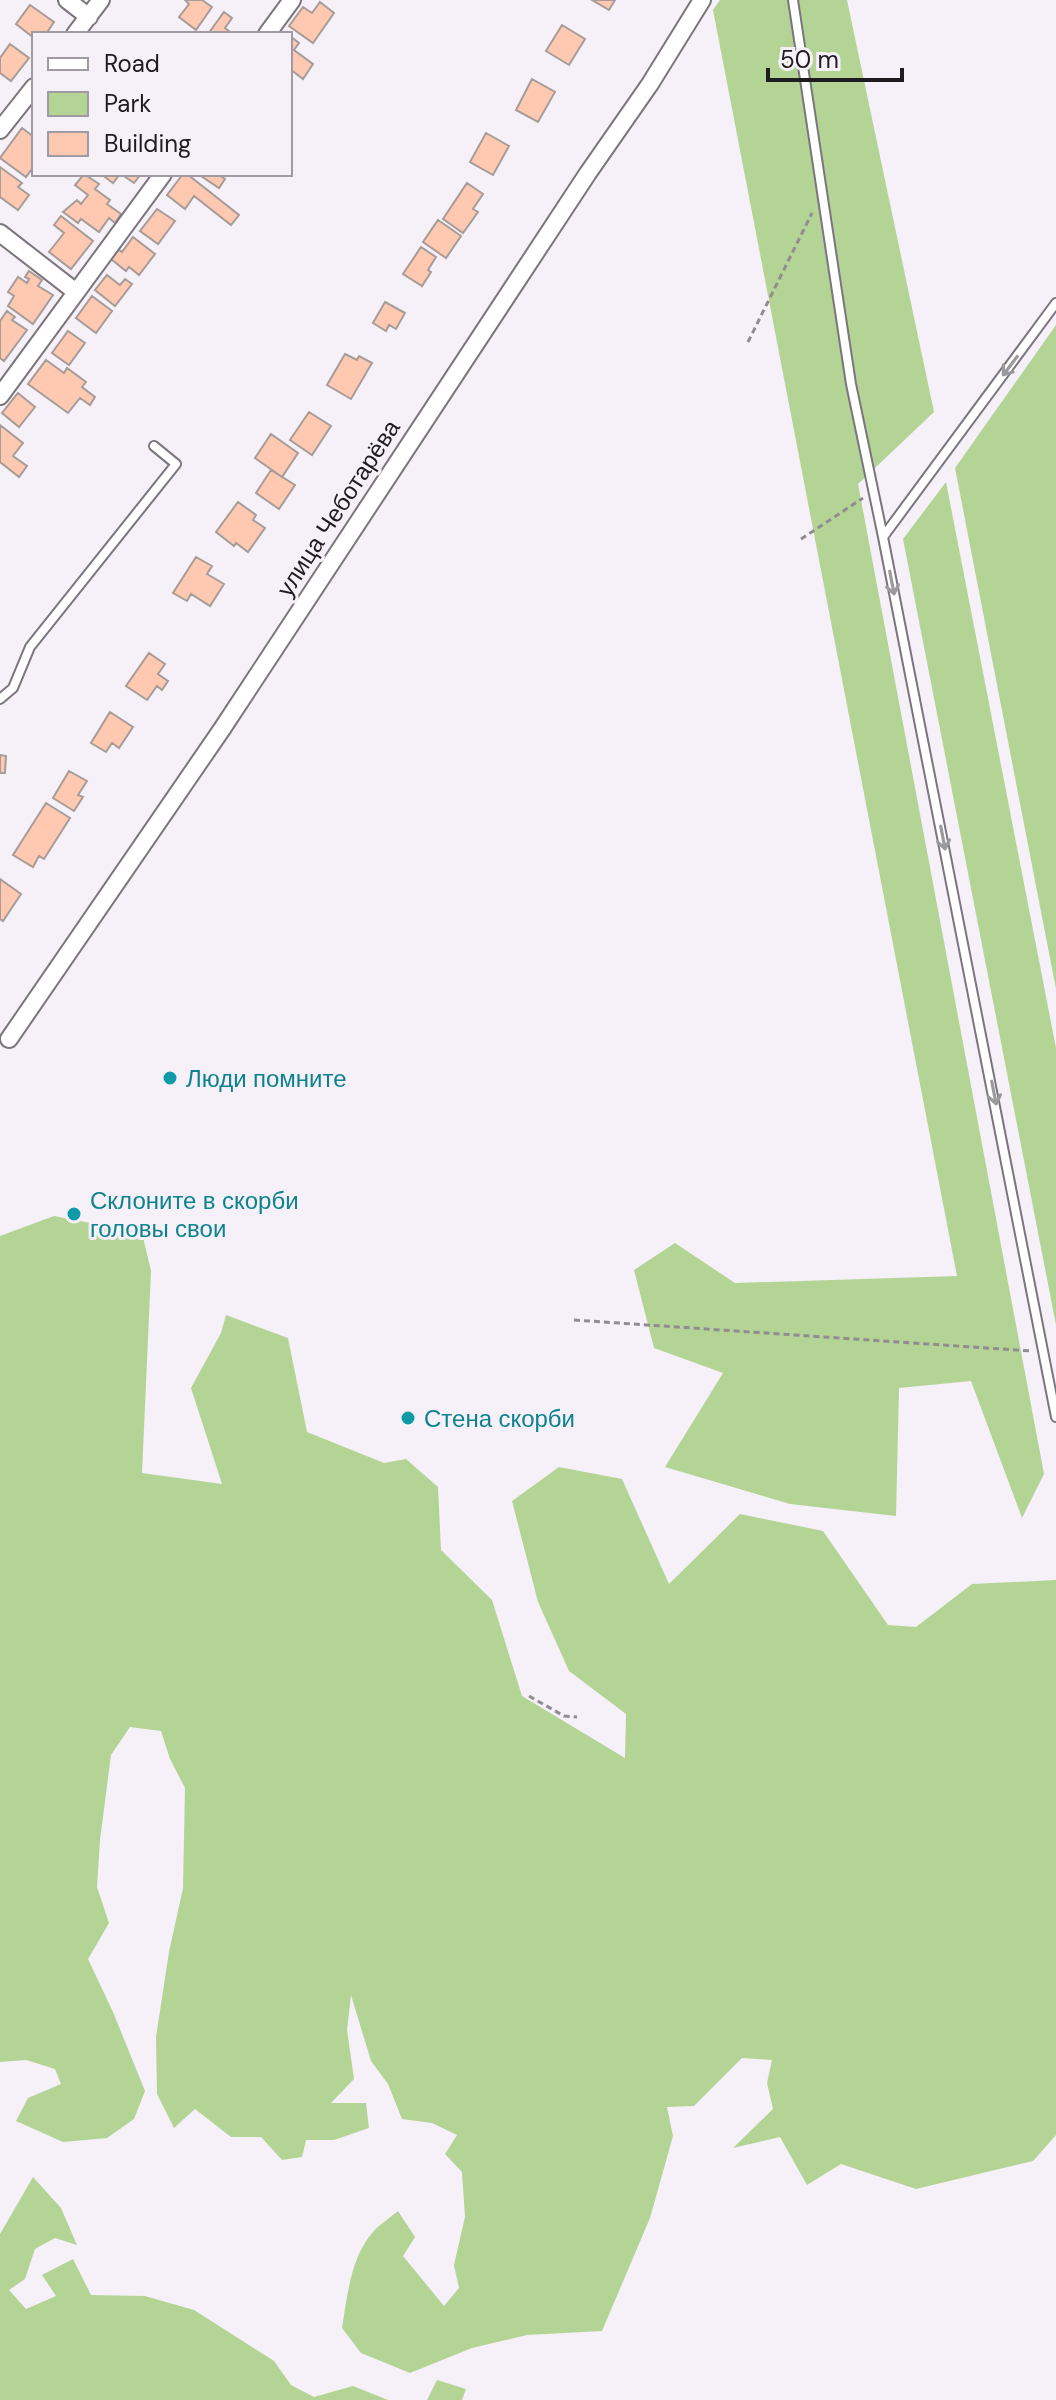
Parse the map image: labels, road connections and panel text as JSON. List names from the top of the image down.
{
  "streets": {
    "street": ["улица Чеботарёва"]
  },
  "places": ["Люди помните", "Склоните в скорби головы свои", "Стена скорби"],
  "legend": ["Road", "Park", "Building"],
  "scale_bar": "50 m"
}
